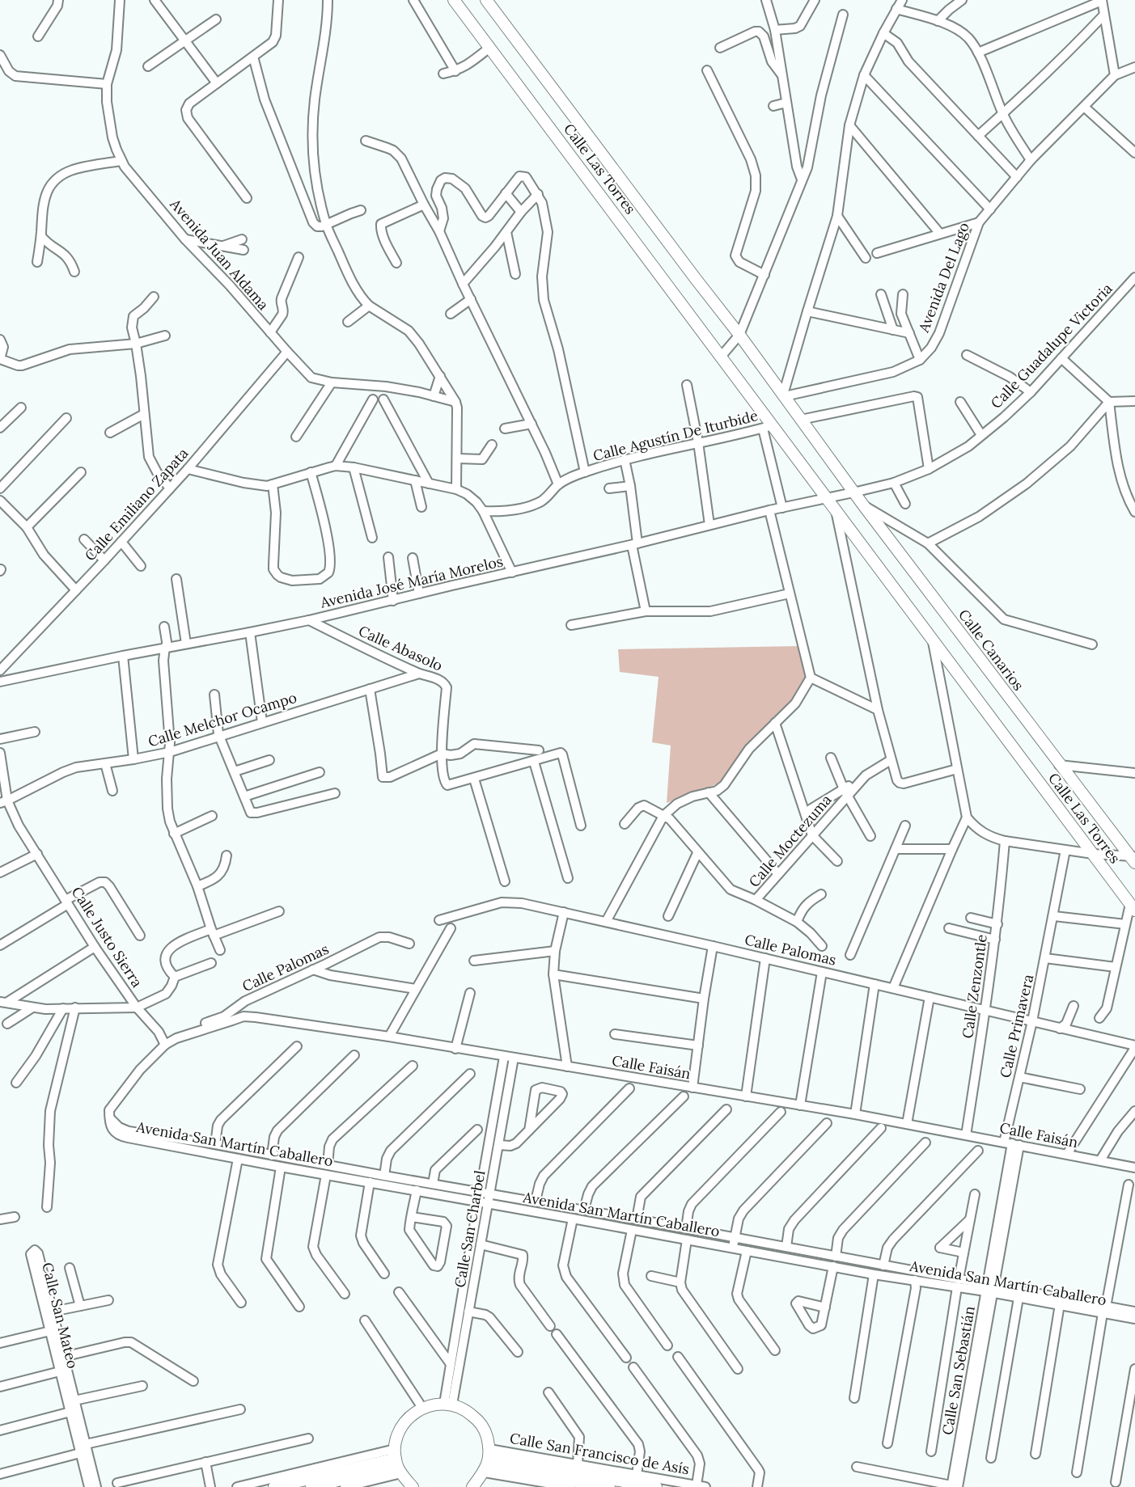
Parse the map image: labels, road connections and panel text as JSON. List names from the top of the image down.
{
  "streets": {
    "main road": ["Calle Las Torres", "Calle Canarios", "Calle San Francisco de Asís"],
    "street": [
      "Avenida Juan Aldama",
      "Avenida Del Lago",
      "Calle Guadalupe Victoria",
      "Calle Agustín De Iturbide",
      "Calle Emiliano Zapata",
      "Avenida José María Morelos",
      "Calle Abasolo",
      "Calle Melchor Ocampo",
      "Calle Moctezuma",
      "Calle Justo Sierra",
      "Calle Palomas",
      "Calle Zenzontle",
      "Calle Primavera",
      "Calle Faisán",
      "Avenida San Martín Caballero",
      "Calle San Charbel",
      "Calle San Mateo",
      "Calle San Sebastián"
    ]
  },
  "crossings": [
    ["Calle Las Torres", "Avenida Del Lago"],
    ["Calle Las Torres", "Calle Guadalupe Victoria"],
    ["Calle Las Torres", "Calle Agustín De Iturbide"],
    ["Calle Las Torres", "Avenida José María Morelos"],
    ["Calle Las Torres", "Calle Canarios"],
    ["Avenida Juan Aldama", "Calle Emiliano Zapata"],
    ["Calle Guadalupe Victoria", "Avenida José María Morelos"],
    ["Calle Guadalupe Victoria", "Calle Canarios"],
    ["Avenida José María Morelos", "Calle Abasolo"],
    ["Calle Abasolo", "Calle Melchor Ocampo"],
    ["Calle Melchor Ocampo", "Calle Justo Sierra"],
    ["Calle Justo Sierra", "Calle Faisán"],
    ["Calle Palomas", "Calle Zenzontle"],
    ["Calle Palomas", "Calle Primavera"],
    ["Calle Palomas", "Calle Faisán"],
    ["Calle Zenzontle", "Calle Faisán"],
    ["Calle Primavera", "Calle Faisán"],
    ["Calle Primavera", "Calle San Sebastián"],
    ["Calle Faisán", "Calle San Charbel"],
    ["Calle Faisán", "Calle San Sebastián"],
    ["Avenida San Martín Caballero", "Calle San Charbel"],
    ["Avenida San Martín Caballero", "Calle San Sebastián"]
  ]
}
